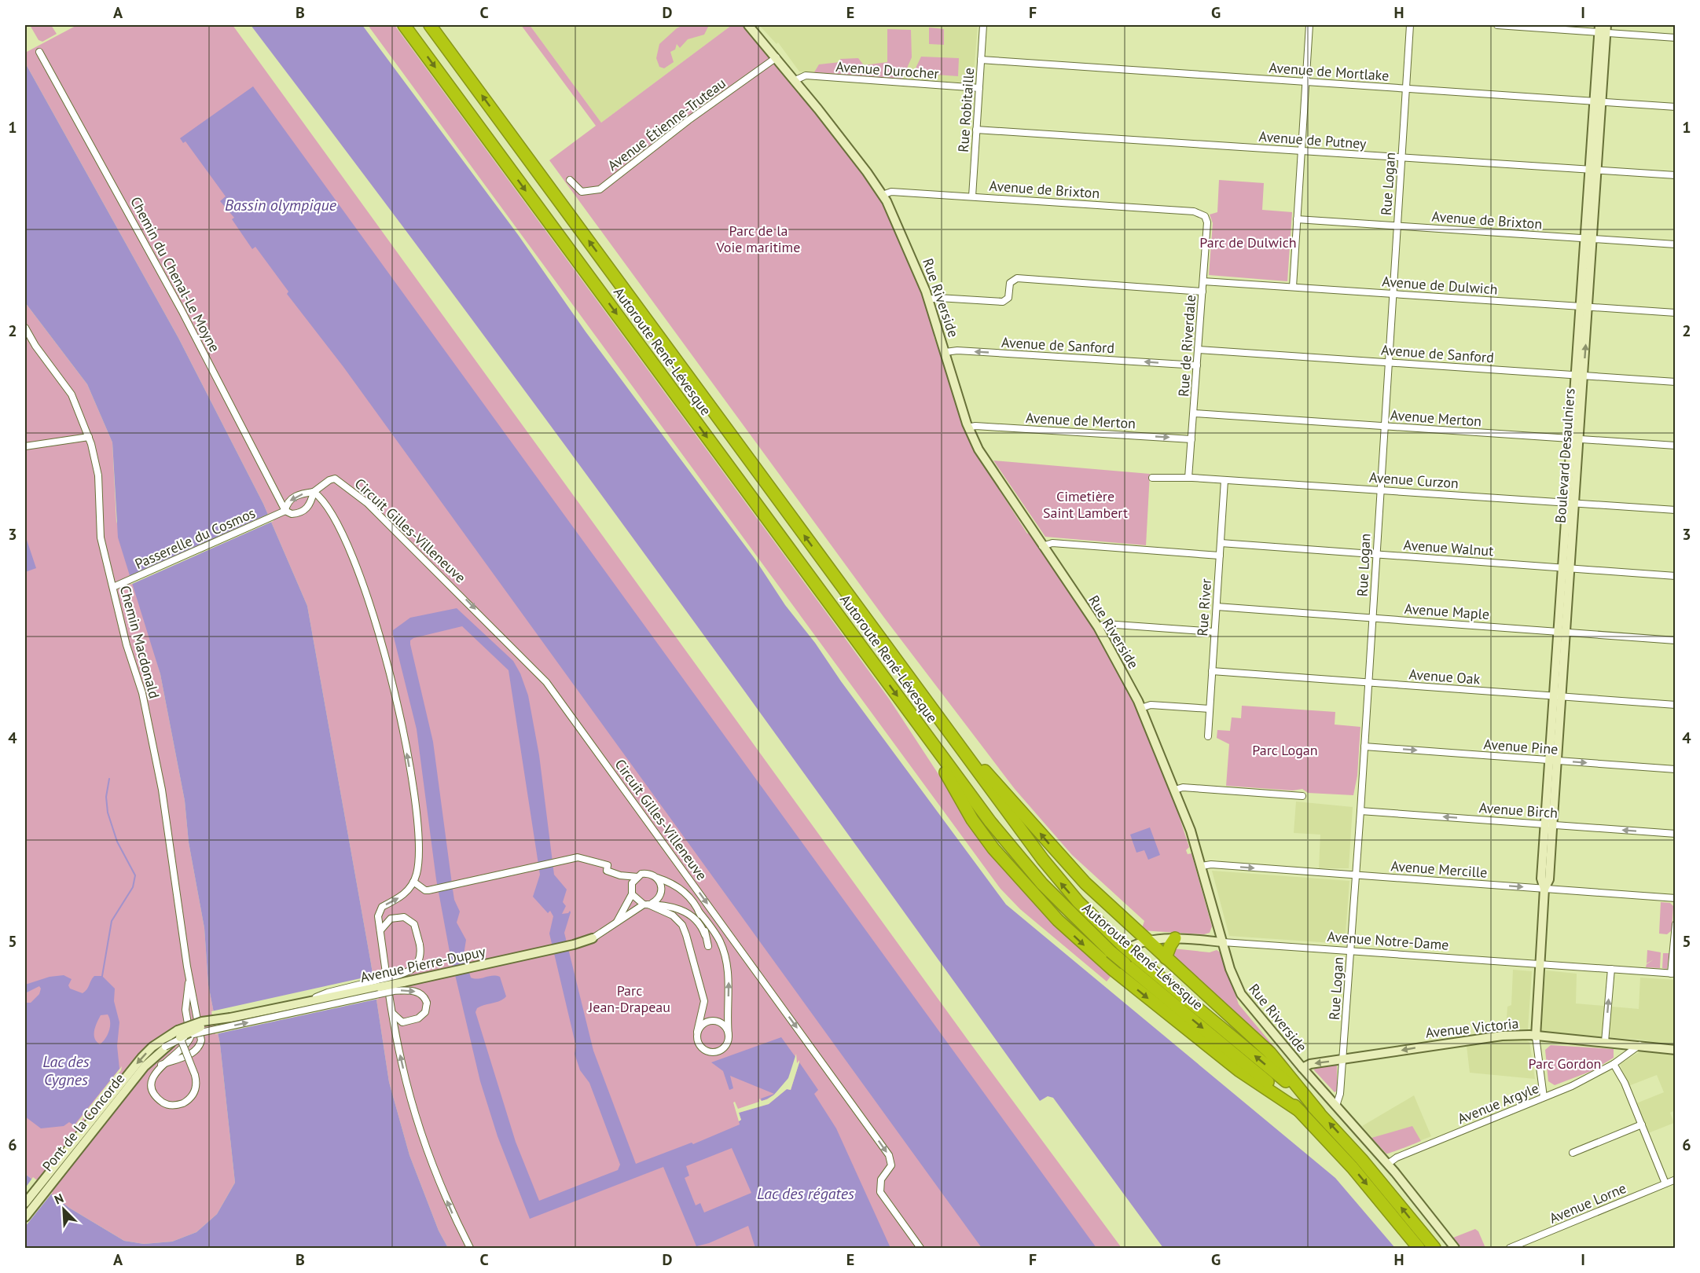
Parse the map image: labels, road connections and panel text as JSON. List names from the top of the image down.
{
  "streets": {
    "highway": ["Autoroute René-Lévesque"],
    "street": [
      "Avenue Durocher",
      "Avenue de Mortlake",
      "Rue Robitaille",
      "Avenue Étienne-Truteau",
      "Avenue de Putney",
      "Rue Logan",
      "Avenue de Brixton",
      "Chemin du Chenal-Le Moyne",
      "Avenue de Dulwich",
      "Rue Riverside",
      "Avenue de Sanford",
      "Rue de Riverdale",
      "Avenue Merton",
      "Avenue de Merton",
      "Boulevard Desaulniers",
      "Avenue Curzon",
      "Circuit Gilles-Villeneuve",
      "Passerelle du Cosmos",
      "Avenue Walnut",
      "Rue River",
      "Avenue Maple",
      "Chemin Macdonald",
      "Avenue Oak",
      "Avenue Pine",
      "Avenue Birch",
      "Avenue Mercille",
      "Avenue Notre-Dame",
      "Avenue Pierre-Dupuy",
      "Avenue Victoria",
      "Avenue Argyle",
      "Pont de la Concorde",
      "Avenue Lorne"
    ]
  },
  "crossings": [
    ["Avenue Durocher", "Rue Robitaille"],
    ["Avenue Durocher", "Rue Riverside"],
    ["Avenue de Mortlake", "Rue Robitaille"],
    ["Avenue de Mortlake", "Rue Logan"],
    ["Avenue de Mortlake", "Boulevard Desaulniers"],
    ["Rue Robitaille", "Avenue de Putney"],
    ["Rue Robitaille", "Avenue de Brixton"],
    ["Avenue Étienne-Truteau", "Rue Riverside"],
    ["Avenue de Putney", "Rue Logan"],
    ["Avenue de Putney", "Boulevard Desaulniers"],
    ["Rue Logan", "Avenue de Brixton"],
    ["Rue Logan", "Avenue de Dulwich"],
    ["Rue Logan", "Rue Riverside"],
    ["Rue Logan", "Avenue de Sanford"],
    ["Rue Logan", "Avenue Merton"],
    ["Rue Logan", "Avenue Curzon"],
    ["Rue Logan", "Avenue Walnut"],
    ["Rue Logan", "Avenue Maple"],
    ["Rue Logan", "Avenue Oak"],
    ["Rue Logan", "Avenue Pine"],
    ["Rue Logan", "Avenue Birch"],
    ["Rue Logan", "Avenue Mercille"],
    ["Rue Logan", "Avenue Notre-Dame"],
    ["Rue Logan", "Avenue Victoria"],
    ["Avenue de Brixton", "Rue Riverside"],
    ["Avenue de Brixton", "Rue de Riverdale"],
    ["Avenue de Brixton", "Boulevard Desaulniers"],
    ["Chemin du Chenal-Le Moyne", "Passerelle du Cosmos"],
    ["Avenue de Dulwich", "Rue de Riverdale"],
    ["Avenue de Dulwich", "Boulevard Desaulniers"],
    ["Rue Riverside", "Avenue de Sanford"],
    ["Rue Riverside", "Avenue de Merton"],
    ["Rue Riverside", "Avenue Mercille"],
    ["Rue Riverside", "Avenue Notre-Dame"],
    ["Rue Riverside", "Avenue Victoria"],
    ["Rue Riverside", "Avenue Argyle"],
    ["Avenue de Sanford", "Rue de Riverdale"],
    ["Avenue de Sanford", "Boulevard Desaulniers"],
    ["Rue de Riverdale", "Avenue Merton"],
    ["Rue de Riverdale", "Avenue de Merton"],
    ["Rue de Riverdale", "Avenue Curzon"],
    ["Avenue Merton", "Boulevard Desaulniers"],
    ["Boulevard Desaulniers", "Avenue Curzon"],
    ["Boulevard Desaulniers", "Avenue Walnut"],
    ["Boulevard Desaulniers", "Avenue Maple"],
    ["Boulevard Desaulniers", "Avenue Oak"],
    ["Boulevard Desaulniers", "Avenue Pine"],
    ["Boulevard Desaulniers", "Avenue Birch"],
    ["Boulevard Desaulniers", "Avenue Mercille"],
    ["Boulevard Desaulniers", "Avenue Notre-Dame"],
    ["Boulevard Desaulniers", "Avenue Victoria"],
    ["Boulevard Desaulniers", "Avenue Argyle"],
    ["Avenue Curzon", "Rue River"],
    ["Passerelle du Cosmos", "Chemin Macdonald"],
    ["Avenue Walnut", "Rue River"],
    ["Rue River", "Avenue Maple"],
    ["Rue River", "Avenue Oak"],
    ["Avenue Pierre-Dupuy", "Pont de la Concorde"],
    ["Avenue Victoria", "Avenue Argyle"]
  ],
  "one_way": [
    "Avenue de Merton",
    "Circuit Gilles-Villeneuve",
    "Avenue Pine",
    "Avenue Birch",
    "Avenue Mercille",
    "Avenue Victoria"
  ],
  "water": ["Bassin olympique", "Lac des Cygnes", "Lac des régates"],
  "parks": [
    "Parc de la Voie maritime",
    "Parc de Dulwich",
    "Cimetière Saint Lambert",
    "Parc Logan",
    "Parc Jean-Drapeau",
    "Parc Gordon"
  ],
  "north": "top left",
  "grid": {
    "columns": [
      "A",
      "B",
      "C",
      "D",
      "E",
      "F",
      "G",
      "H",
      "I"
    ],
    "rows": [
      "1",
      "2",
      "3",
      "4",
      "5",
      "6"
    ]
  }
}
